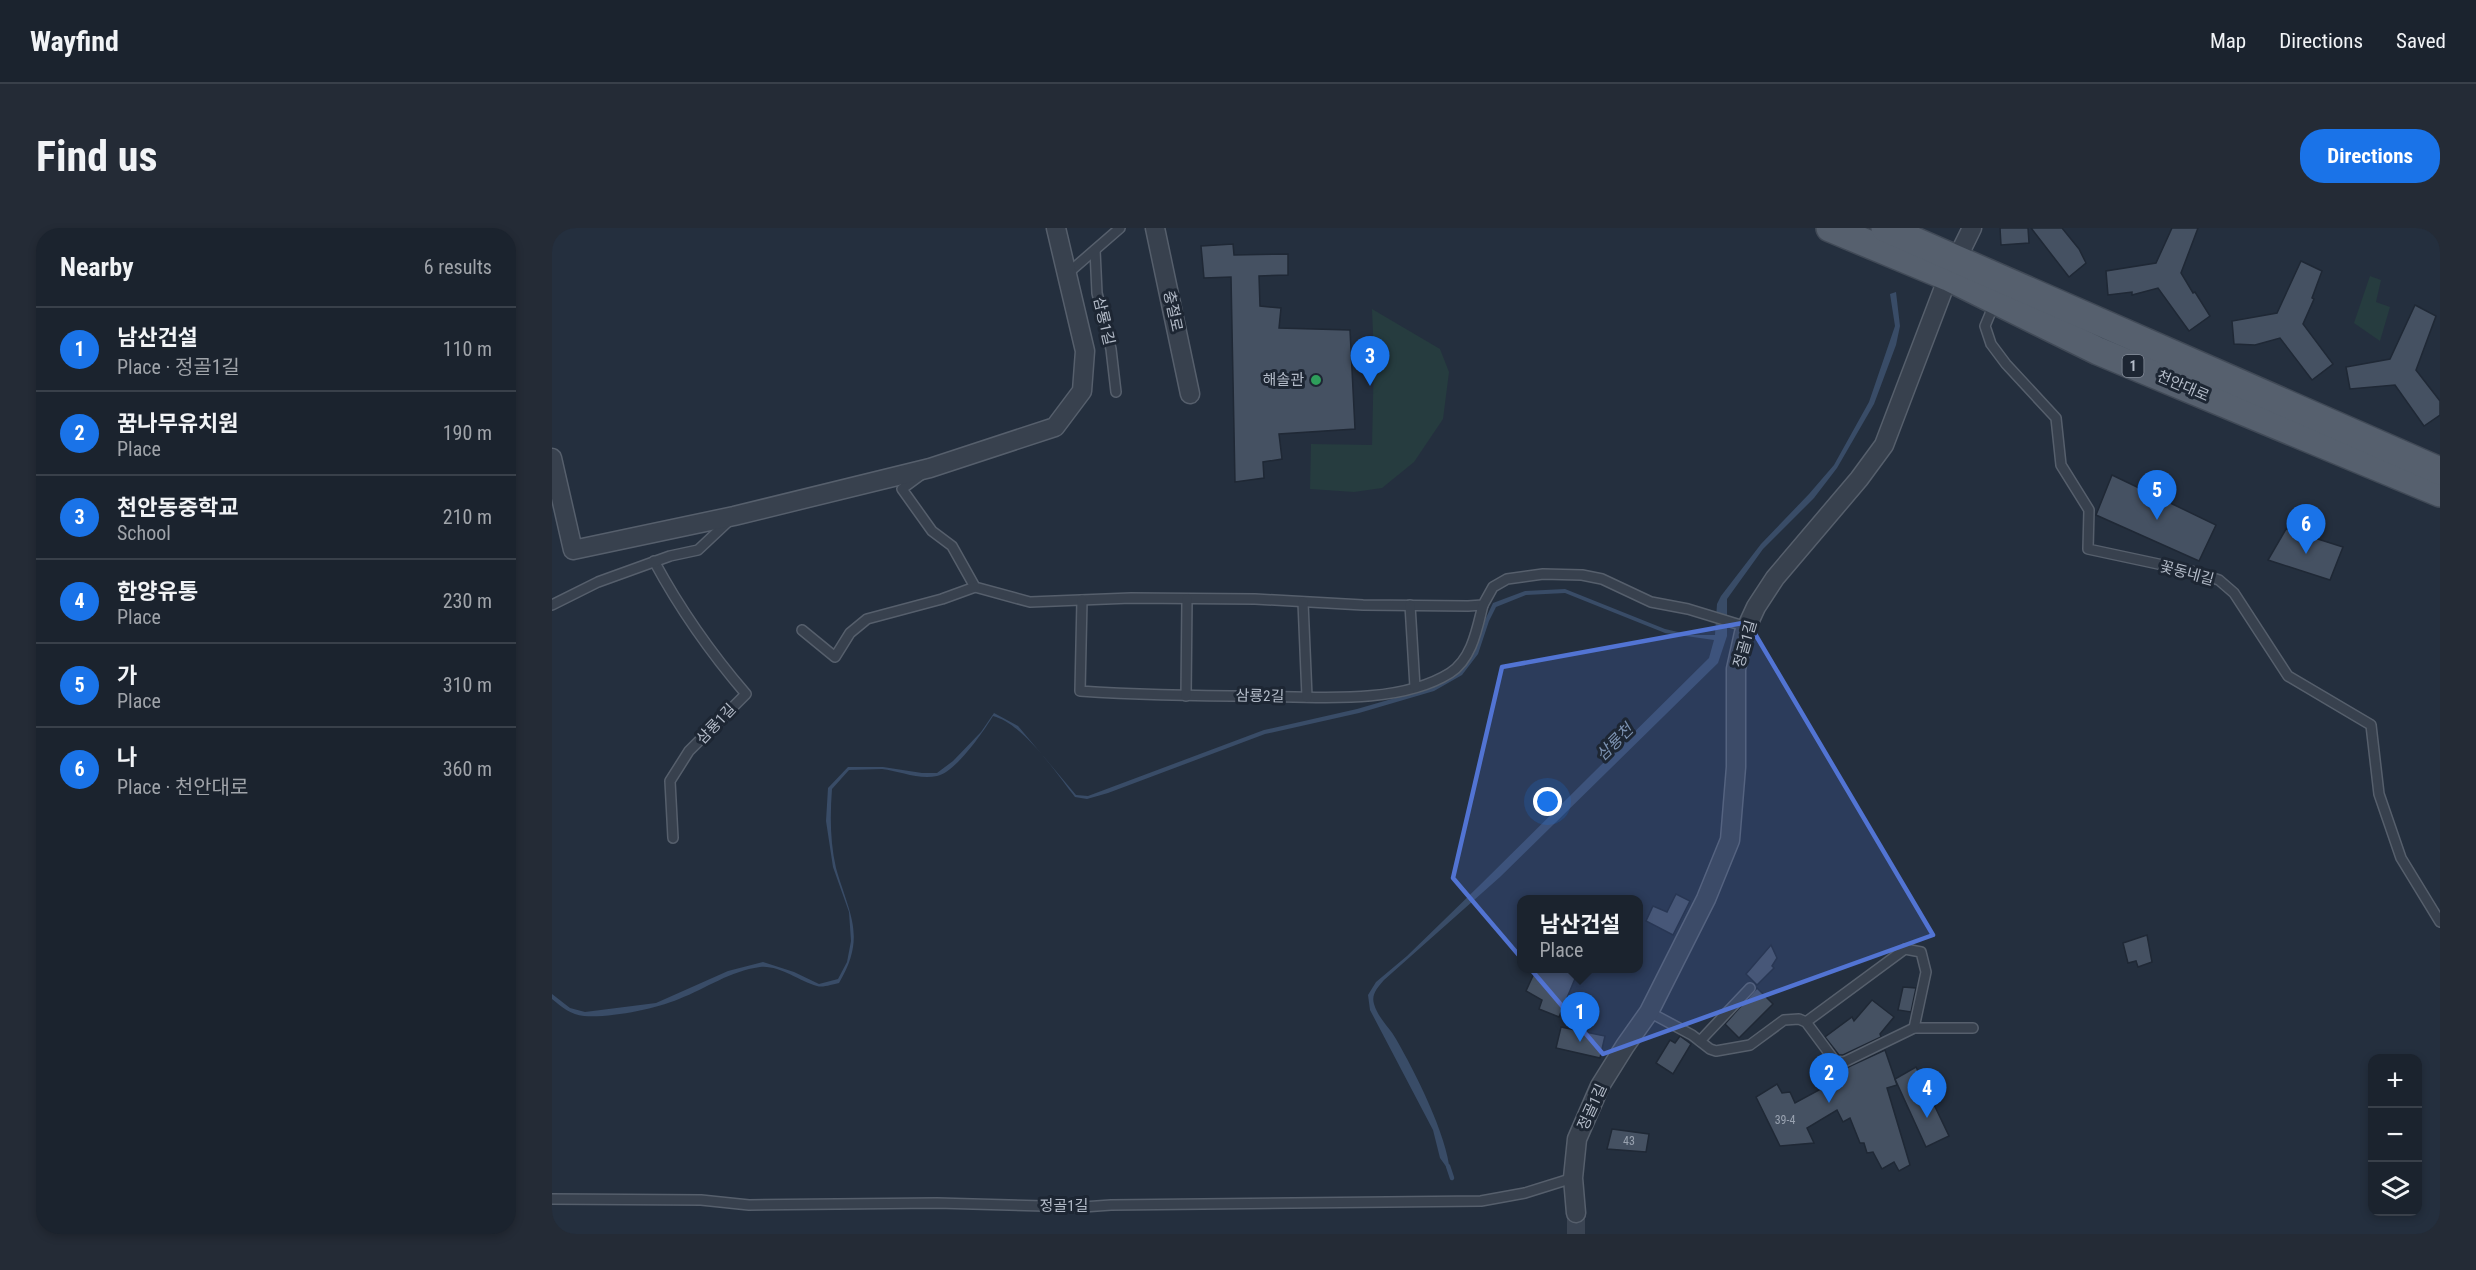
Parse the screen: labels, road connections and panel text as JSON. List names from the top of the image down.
{
  "streets": {
    "main road": ["1", "천안대로"],
    "street": ["충절로", "정골1길"],
    "lane": ["삼룡1길", "꽃동네길", "삼룡2길"]
  },
  "crossings": [
    ["천안대로", "꽃동네길"],
    ["천안대로", "정골1길"],
    ["정골1길", "삼룡2길"]
  ],
  "water": ["삼룡천"],
  "places": ["해솔관"],
  "house_numbers": ["39-4", "43"],
  "page": {
    "header": "Wayfind",
    "nav": ["Map", "Directions", "Saved"],
    "buttons": "Directions",
    "title": "Find us",
    "heading": ["Nearby", "6 results"],
    "list": [
      {
        "mark": "1",
        "name": "남산건설",
        "note": "Place · 정골1길",
        "value": "110 m"
      },
      {
        "mark": "2",
        "name": "꿈나무유치원",
        "note": "Place",
        "value": "190 m"
      },
      {
        "mark": "3",
        "name": "천안동중학교",
        "note": "School",
        "value": "210 m"
      },
      {
        "mark": "4",
        "name": "한양유통",
        "note": "Place",
        "value": "230 m"
      },
      {
        "mark": "5",
        "name": "가",
        "note": "Place",
        "value": "310 m"
      },
      {
        "mark": "6",
        "name": "나",
        "note": "Place · 천안대로",
        "value": "360 m"
      }
    ],
    "pins": [
      "3",
      "5",
      "6",
      "1",
      "2",
      "4"
    ],
    "popup": ["남산건설", "Place"],
    "map_buttons": ["+", "−"]
  }
}
